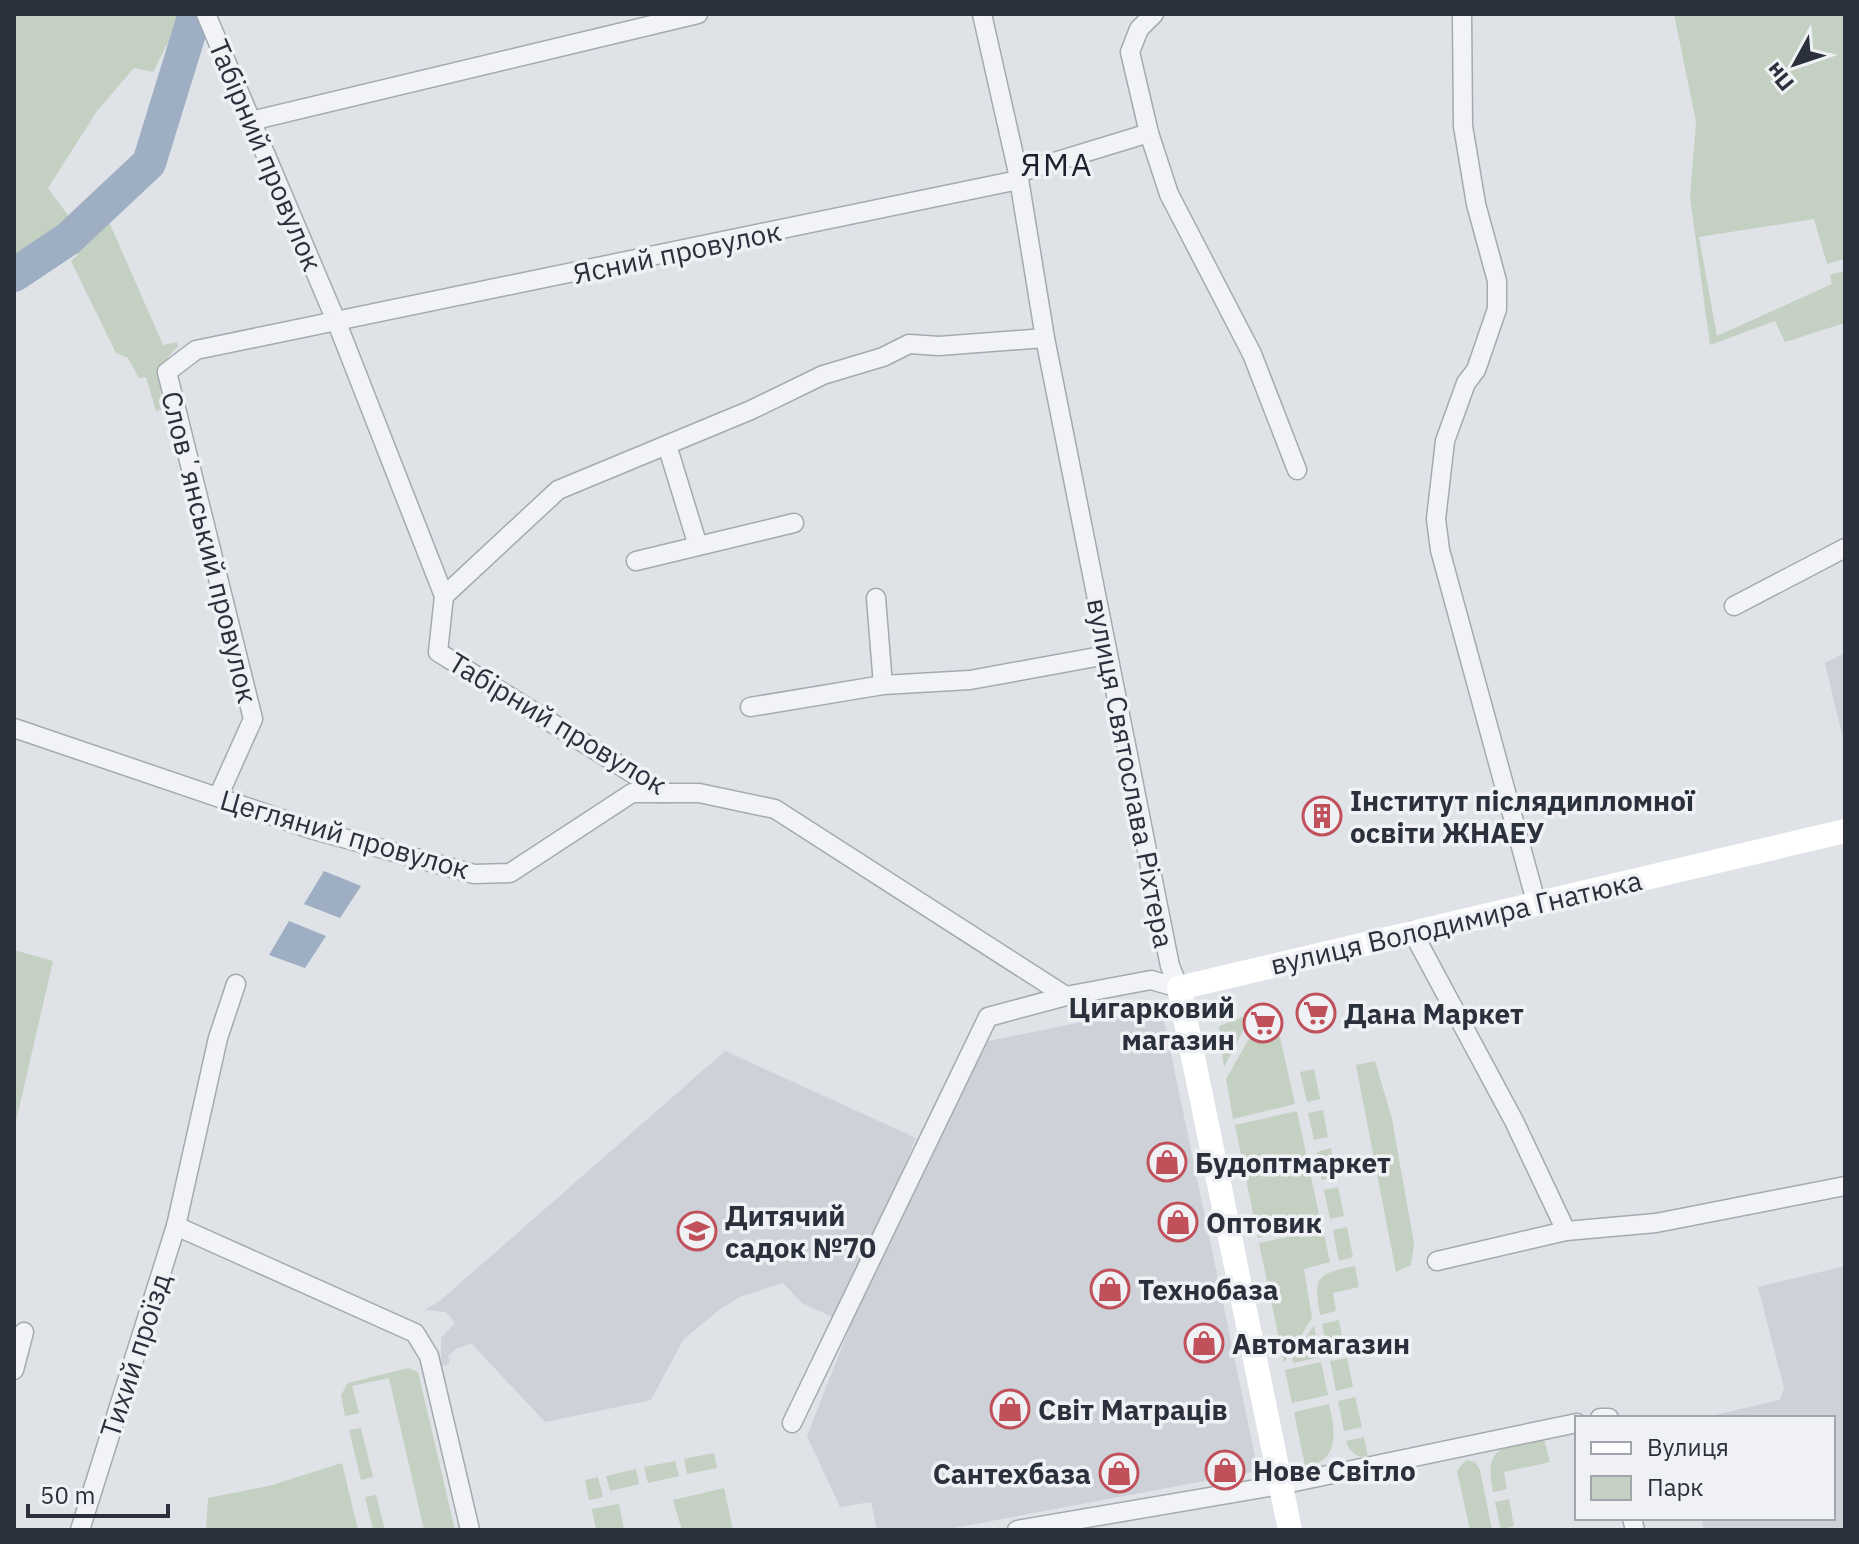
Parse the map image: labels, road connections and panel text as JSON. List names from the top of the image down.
{
  "streets": {
    "main road": ["вулиця Святослава Ріхтера", "вулиця Володимира Гнатюка"],
    "street": [
      "Табірний провулок",
      "Ясний провулок",
      "Словʼянський провулок",
      "Цегляний провулок",
      "Тихий проїзд"
    ]
  },
  "crossings": [
    ["Табірний провулок", "Ясний провулок"],
    ["Табірний провулок", "Словʼянський провулок"],
    ["Табірний провулок", "Цегляний провулок"],
    ["Табірний провулок", "вулиця Володимира Гнатюка"],
    ["Ясний провулок", "Словʼянський провулок"],
    ["Ясний провулок", "вулиця Святослава Ріхтера"],
    ["Словʼянський провулок", "Цегляний провулок"],
    ["вулиця Святослава Ріхтера", "вулиця Володимира Гнатюка"]
  ],
  "districts": ["ЯМА"],
  "places": {
    "building": ["Інститут післядипломної освіти ЖНАЕУ"],
    "supermarket": ["Дана Маркет", "Цигарковий магазин"],
    "shop": [
      "Будоптмаркет",
      "Оптовик",
      "Технобаза",
      "Автомагазин",
      "Світ Матраців",
      "Нове Світло",
      "Сантехбаза"
    ],
    "school or university": ["Дитячий садок №70"]
  },
  "legend": ["Вулиця", "Парк"],
  "scale_bar": "50 m",
  "north": "bottom left"
}
